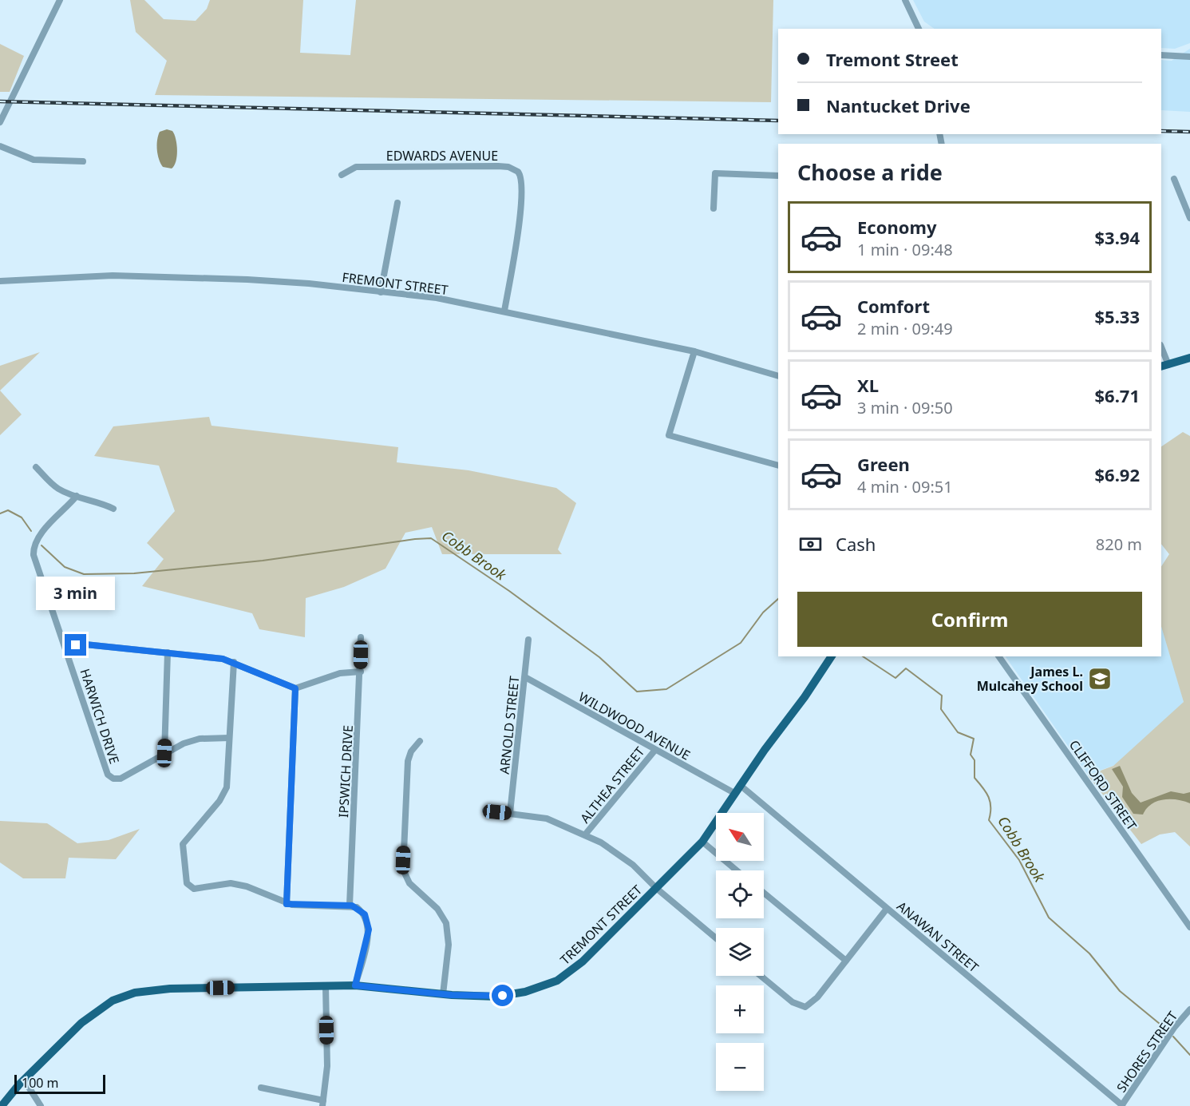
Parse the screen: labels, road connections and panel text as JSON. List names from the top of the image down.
{
  "streets": {
    "main road": ["TREMONT STREET"],
    "street": [
      "EDWARDS AVENUE",
      "FREMONT STREET",
      "HARWICH DRIVE",
      "ARNOLD STREET",
      "WILDWOOD AVENUE",
      "IPSWICH DRIVE",
      "ALTHEA STREET",
      "CLIFFORD STREET",
      "ANAWAN STREET",
      "SHORES STREET"
    ]
  },
  "crossings": [
    ["EDWARDS AVENUE", "FREMONT STREET"],
    ["ARNOLD STREET", "WILDWOOD AVENUE"],
    ["WILDWOOD AVENUE", "ALTHEA STREET"],
    ["WILDWOOD AVENUE", "TREMONT STREET"],
    ["TREMONT STREET", "ANAWAN STREET"],
    ["ANAWAN STREET", "SHORES STREET"]
  ],
  "water": ["Cobb Brook"],
  "places": {
    "school or university": ["James L. Mulcahey School"]
  },
  "scale_bar": "100 m",
  "north": "top left",
  "page": {
    "banner": ["Tremont Street", "Nantucket Drive"],
    "heading": "Choose a ride",
    "list": [
      {
        "name": "Economy",
        "note": "1 min · 09:48",
        "value": "$3.94"
      },
      {
        "name": "Comfort",
        "note": "2 min · 09:49",
        "value": "$5.33"
      },
      {
        "name": "XL",
        "note": "3 min · 09:50",
        "value": "$6.71"
      },
      {
        "name": "Green",
        "note": "4 min · 09:51",
        "value": "$6.92"
      }
    ],
    "pay": ["Cash", "820 m"],
    "bubble": "3 min",
    "buttons": "Confirm",
    "map_buttons": ["+", "−"],
    "scale": "100 m"
  }
}
